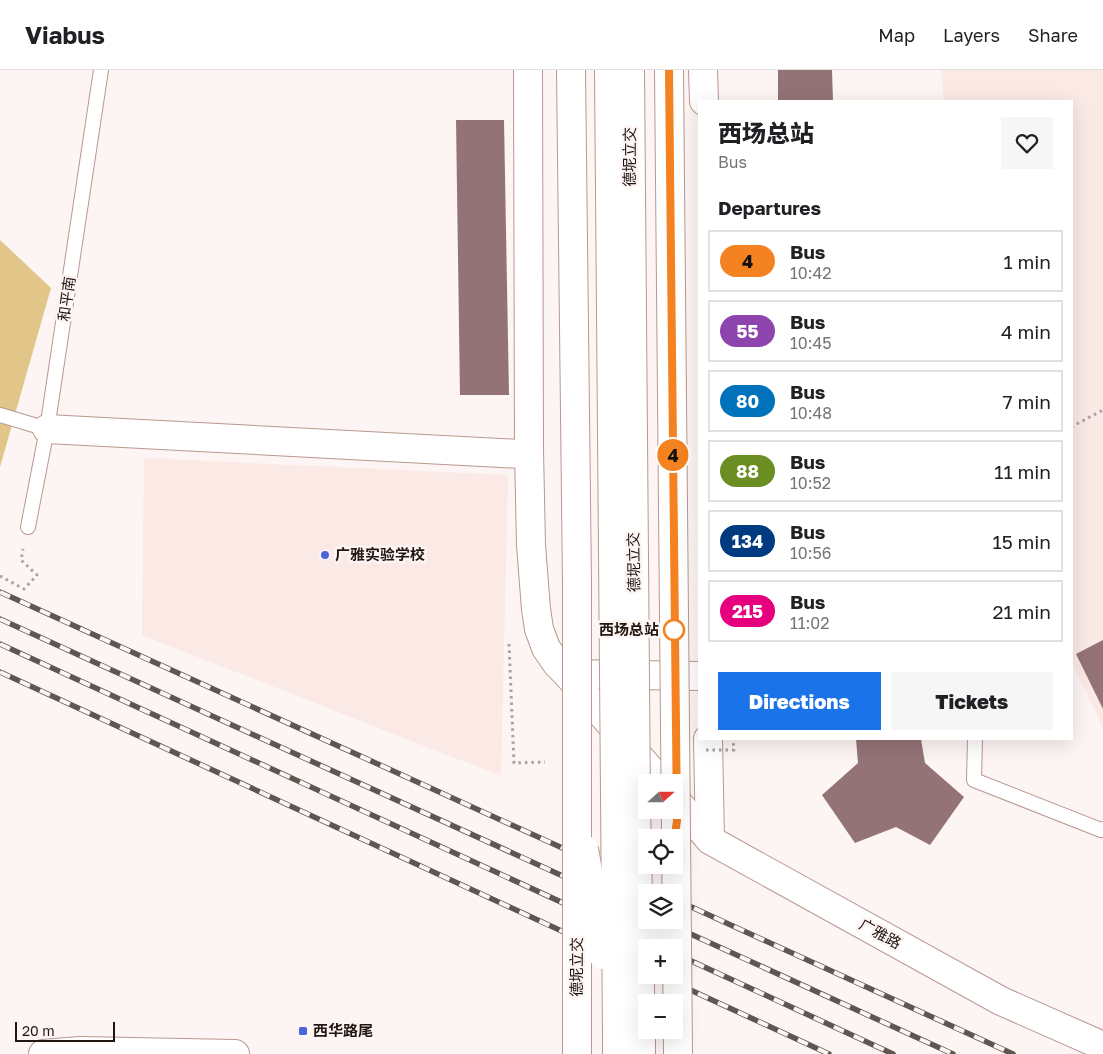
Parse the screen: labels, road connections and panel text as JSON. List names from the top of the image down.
{
  "streets": {
    "main road": ["德坭立交", "广雅路"],
    "lane": ["和平南"]
  },
  "places": {
    "other": ["广雅实验学校", "西场总站"],
    "transit": ["西华路尾"]
  },
  "lines": ["bus line 4"],
  "scale_bar": "20 m",
  "north": "right",
  "page": {
    "header": "Viabus",
    "nav": ["Map", "Layers", "Share"],
    "on_map": "4",
    "heading": [
      ["西场总站", "Bus"],
      "Departures"
    ],
    "list": [
      {
        "mark": "4",
        "name": "Bus",
        "note": "10:42",
        "value": "1 min"
      },
      {
        "mark": "55",
        "name": "Bus",
        "note": "10:45",
        "value": "4 min"
      },
      {
        "mark": "80",
        "name": "Bus",
        "note": "10:48",
        "value": "7 min"
      },
      {
        "mark": "88",
        "name": "Bus",
        "note": "10:52",
        "value": "11 min"
      },
      {
        "mark": "134",
        "name": "Bus",
        "note": "10:56",
        "value": "15 min"
      },
      {
        "mark": "215",
        "name": "Bus",
        "note": "11:02",
        "value": "21 min"
      }
    ],
    "buttons": ["Directions", "Tickets"],
    "map_buttons": ["+", "−"],
    "scale": "20 m"
  }
}
